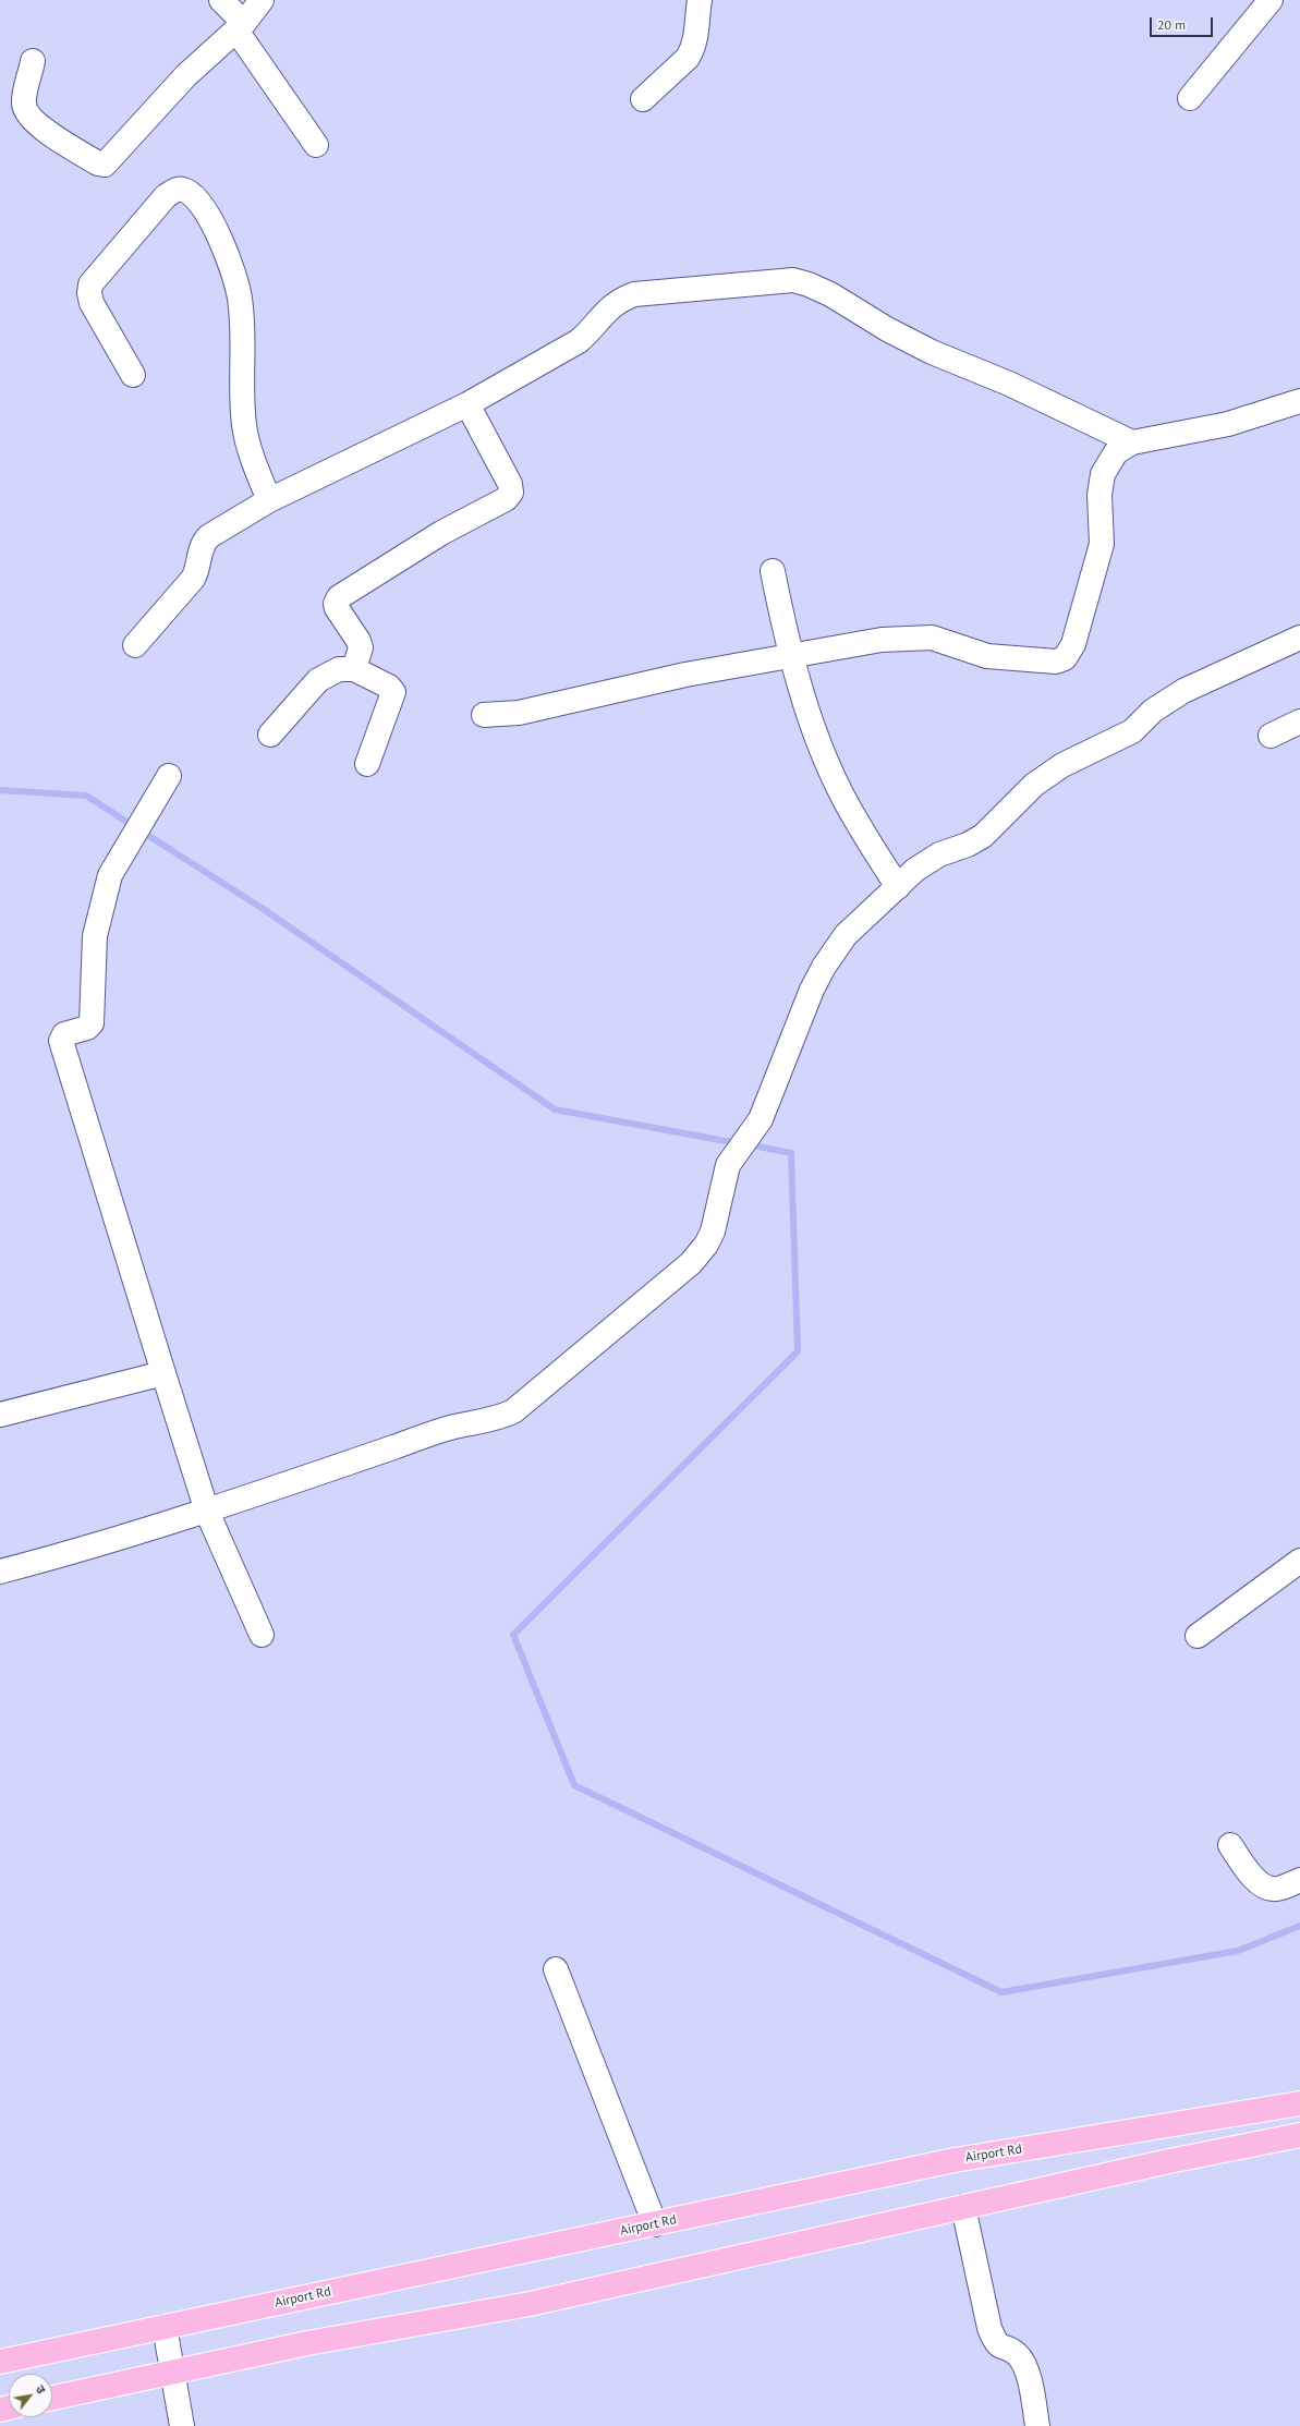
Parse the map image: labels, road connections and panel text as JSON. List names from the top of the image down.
{
  "streets": {
    "main road": ["Airport Rd"]
  },
  "scale_bar": "20 m",
  "north": "top right"
}
